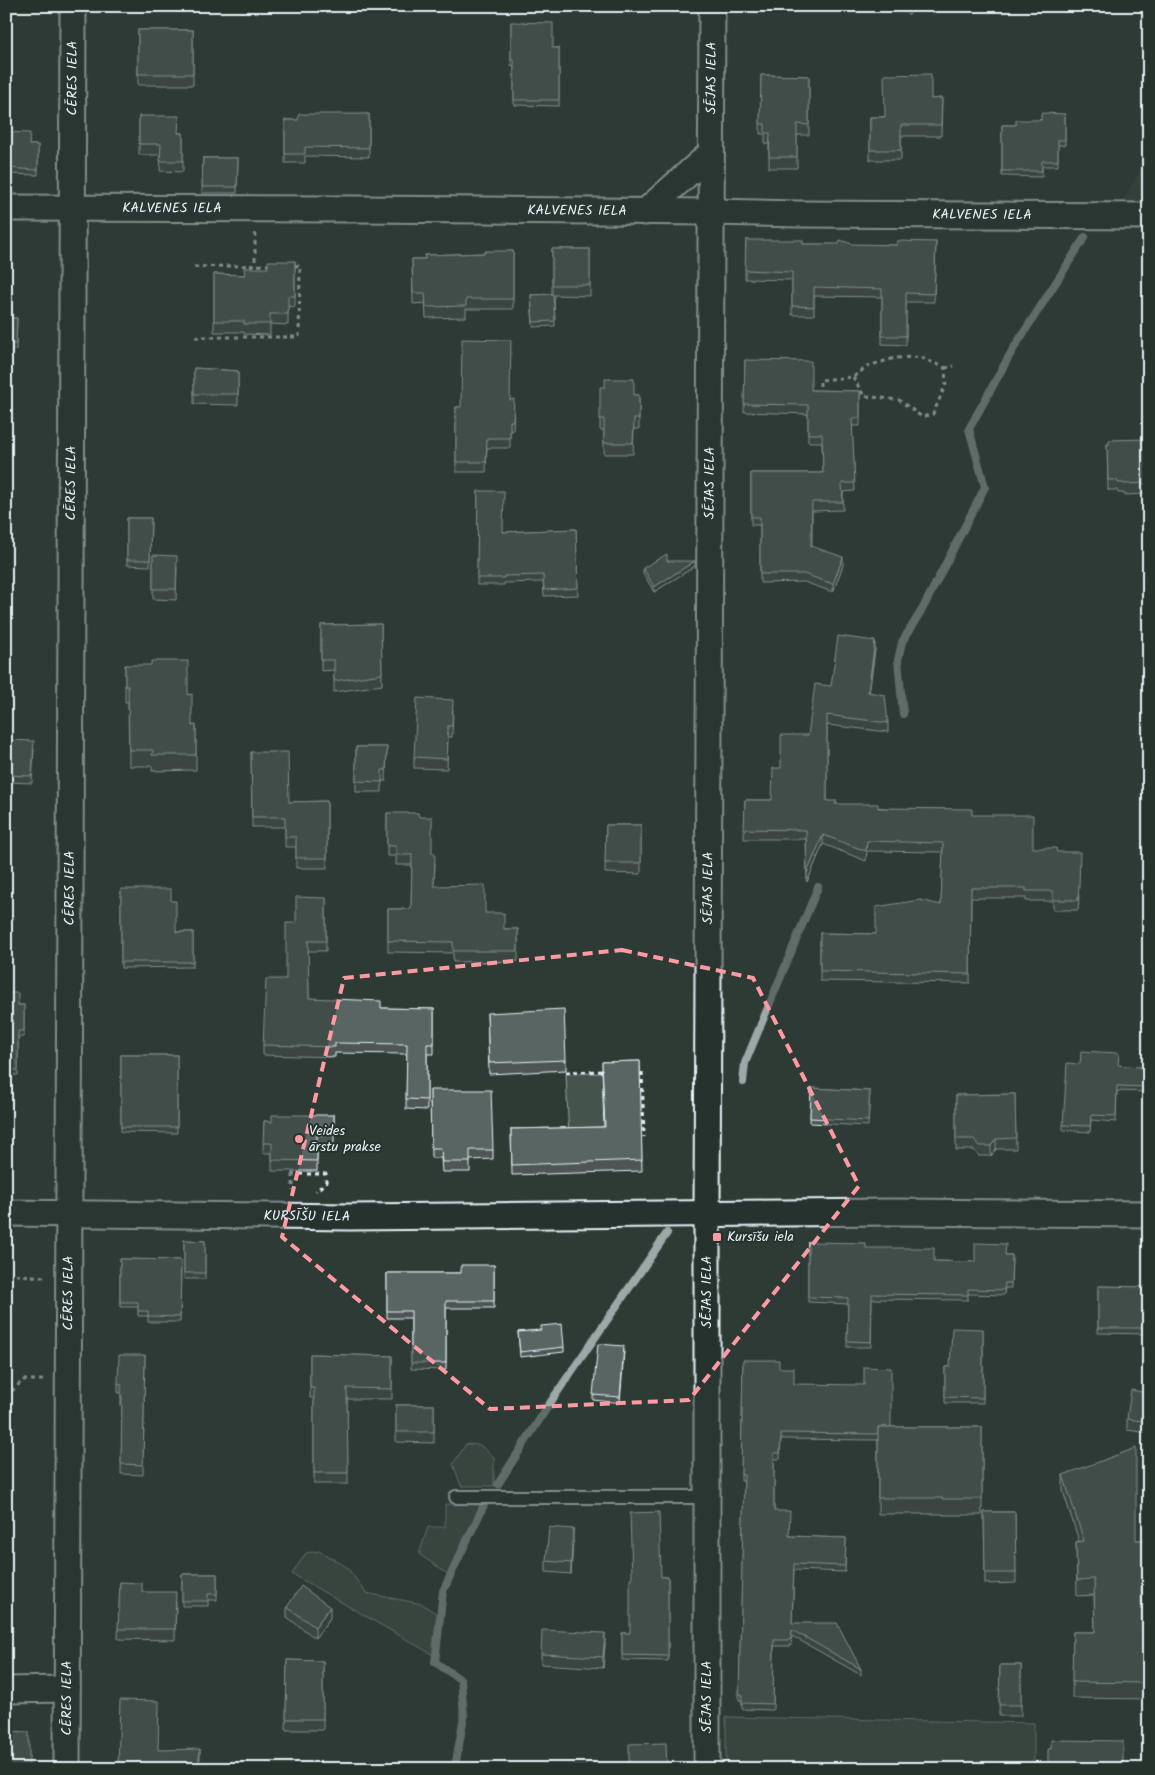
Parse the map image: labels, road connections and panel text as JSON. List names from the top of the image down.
{
  "streets": {
    "street": [
      "CĒRES IELA",
      "SĒJAS IELA",
      "KALVENES IELA",
      "KURSĪŠU IELA"
    ]
  },
  "crossings": [
    ["CĒRES IELA", "KALVENES IELA"],
    ["CĒRES IELA", "KURSĪŠU IELA"],
    ["SĒJAS IELA", "KALVENES IELA"],
    ["SĒJAS IELA", "KURSĪŠU IELA"]
  ],
  "places": {
    "other": ["Veides ārstu prakse"],
    "transit": ["Kursīšu iela"]
  }
}
